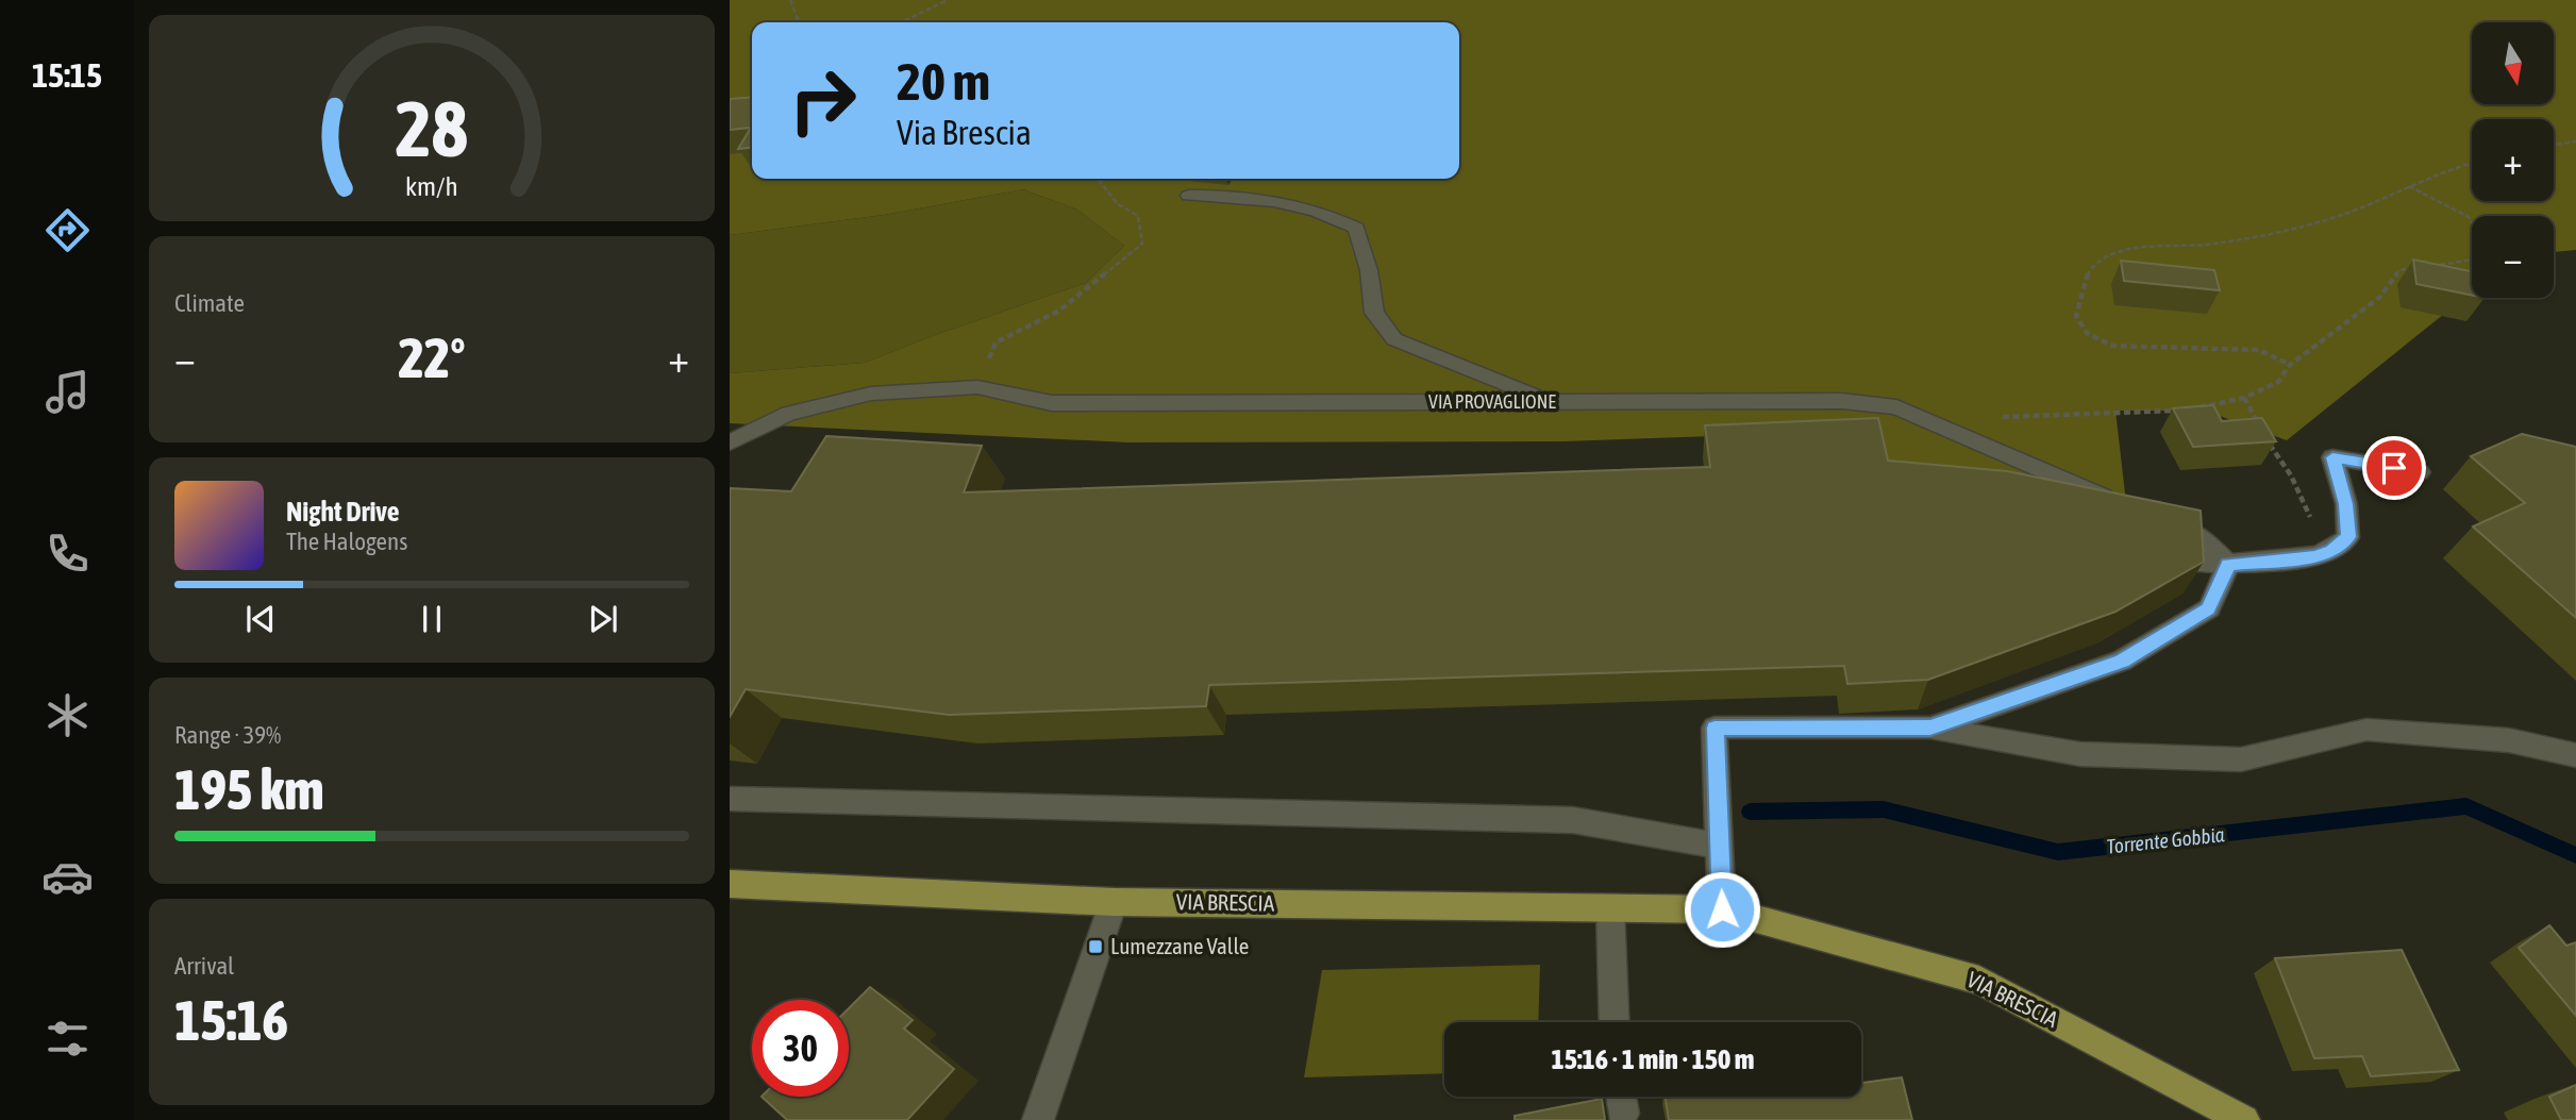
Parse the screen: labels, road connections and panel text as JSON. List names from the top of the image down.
{
  "streets": {
    "main road": ["VIA BRESCIA"],
    "street": ["VIA PROVAGLIONE"]
  },
  "water": ["Torrente Gobbia"],
  "places": {
    "transit": ["Lumezzane Valle"]
  },
  "north": "bottom",
  "page": {
    "tabs": "15:15",
    "map_buttons": ["+", "−"],
    "turn": ["20 m", "Via Brescia"],
    "tile": [
      "Climate",
      ["Range · 39%", "195 km"],
      ["Arrival", "15:16"]
    ],
    "heat": ["−", "22°", "+"],
    "song": ["Night Drive", "The Halogens"],
    "limit": "30",
    "trip": "15:16 · 1 min · 150 m",
    "gauge": ["28", "km/h"]
  }
}
